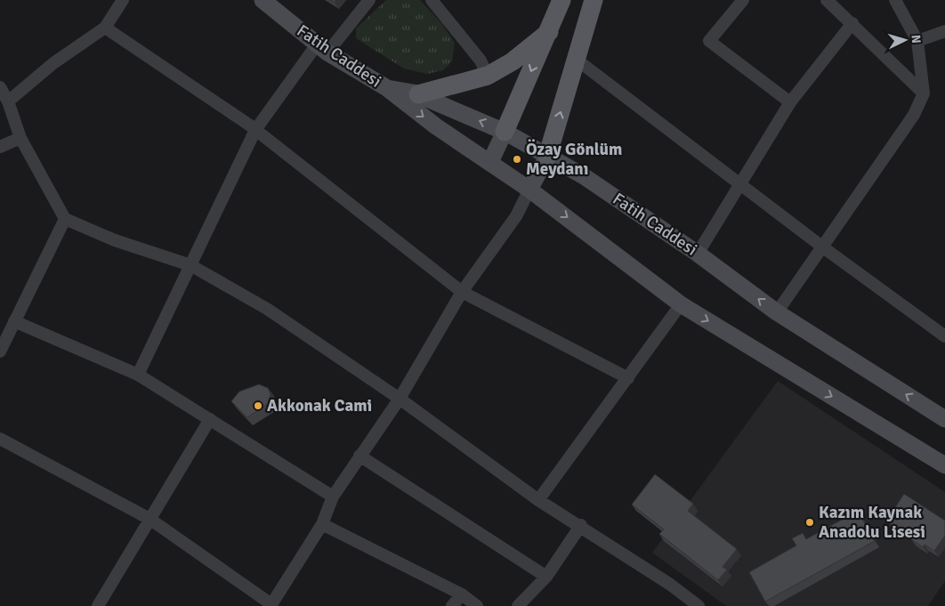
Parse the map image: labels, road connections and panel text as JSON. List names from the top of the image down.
{
  "streets": {
    "main road": ["Fatih Caddesi"]
  },
  "places": ["Özay Gönlüm Meydanı", "Akkonak Cami", "Kazım Kaynak Anadolu Lisesi"],
  "north": "right"
}
